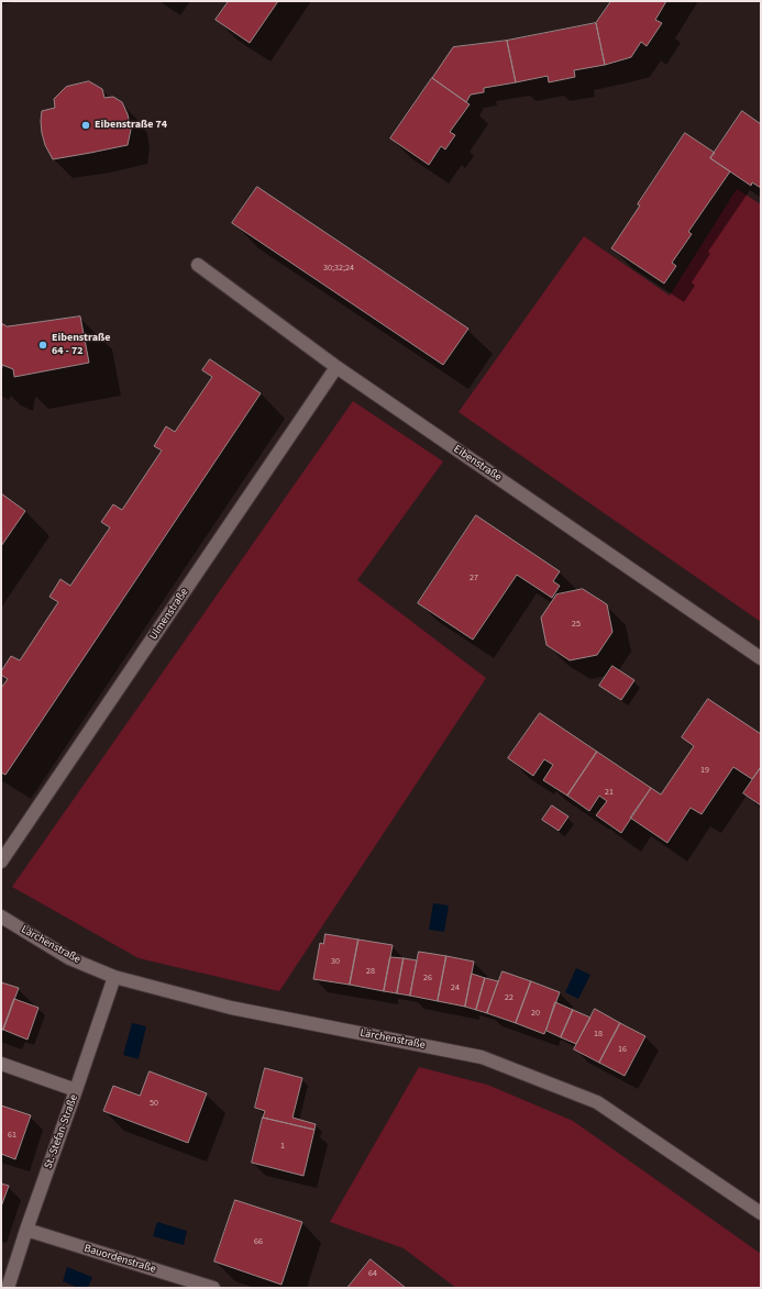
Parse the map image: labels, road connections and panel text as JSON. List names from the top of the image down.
{
  "streets": {
    "street": [
      "Eibenstraße",
      "Ulmenstraße",
      "Lärchenstraße",
      "St.-Stefan-Straße",
      "Bauordenstraße"
    ]
  },
  "crossings": [
    ["Eibenstraße", "Ulmenstraße"],
    ["Lärchenstraße", "St.-Stefan-Straße"],
    ["St.-Stefan-Straße", "Bauordenstraße"]
  ],
  "places": ["Eibenstraße 74", "Eibenstraße 64 - 72"],
  "house_numbers": [
    "30;32;24",
    "27",
    "25",
    "19",
    "21",
    "30",
    "28",
    "26",
    "24",
    "22",
    "20",
    "18",
    "16",
    "50",
    "61",
    "1",
    "66",
    "64"
  ]
}
